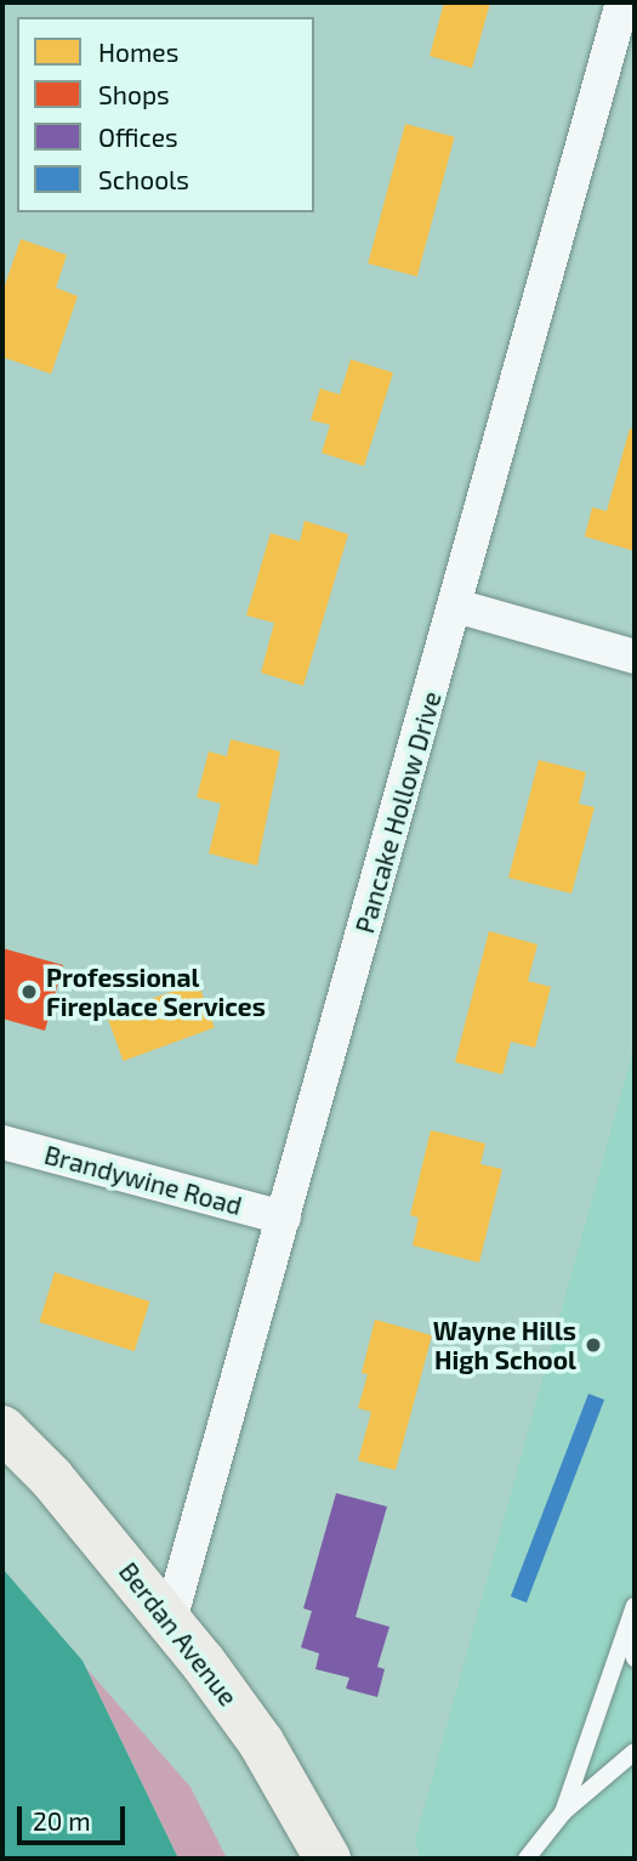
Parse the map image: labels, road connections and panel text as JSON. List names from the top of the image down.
{
  "streets": {
    "main road": ["Berdan Avenue"],
    "street": ["Pancake Hollow Drive", "Brandywine Road"]
  },
  "crossings": [
    ["Pancake Hollow Drive", "Brandywine Road"],
    ["Pancake Hollow Drive", "Berdan Avenue"]
  ],
  "places": ["Professional Fireplace Services", "Wayne Hills High School"],
  "legend": [
    "Homes",
    "Shops",
    "Offices",
    "Schools"
  ],
  "scale_bar": "20 m"
}
